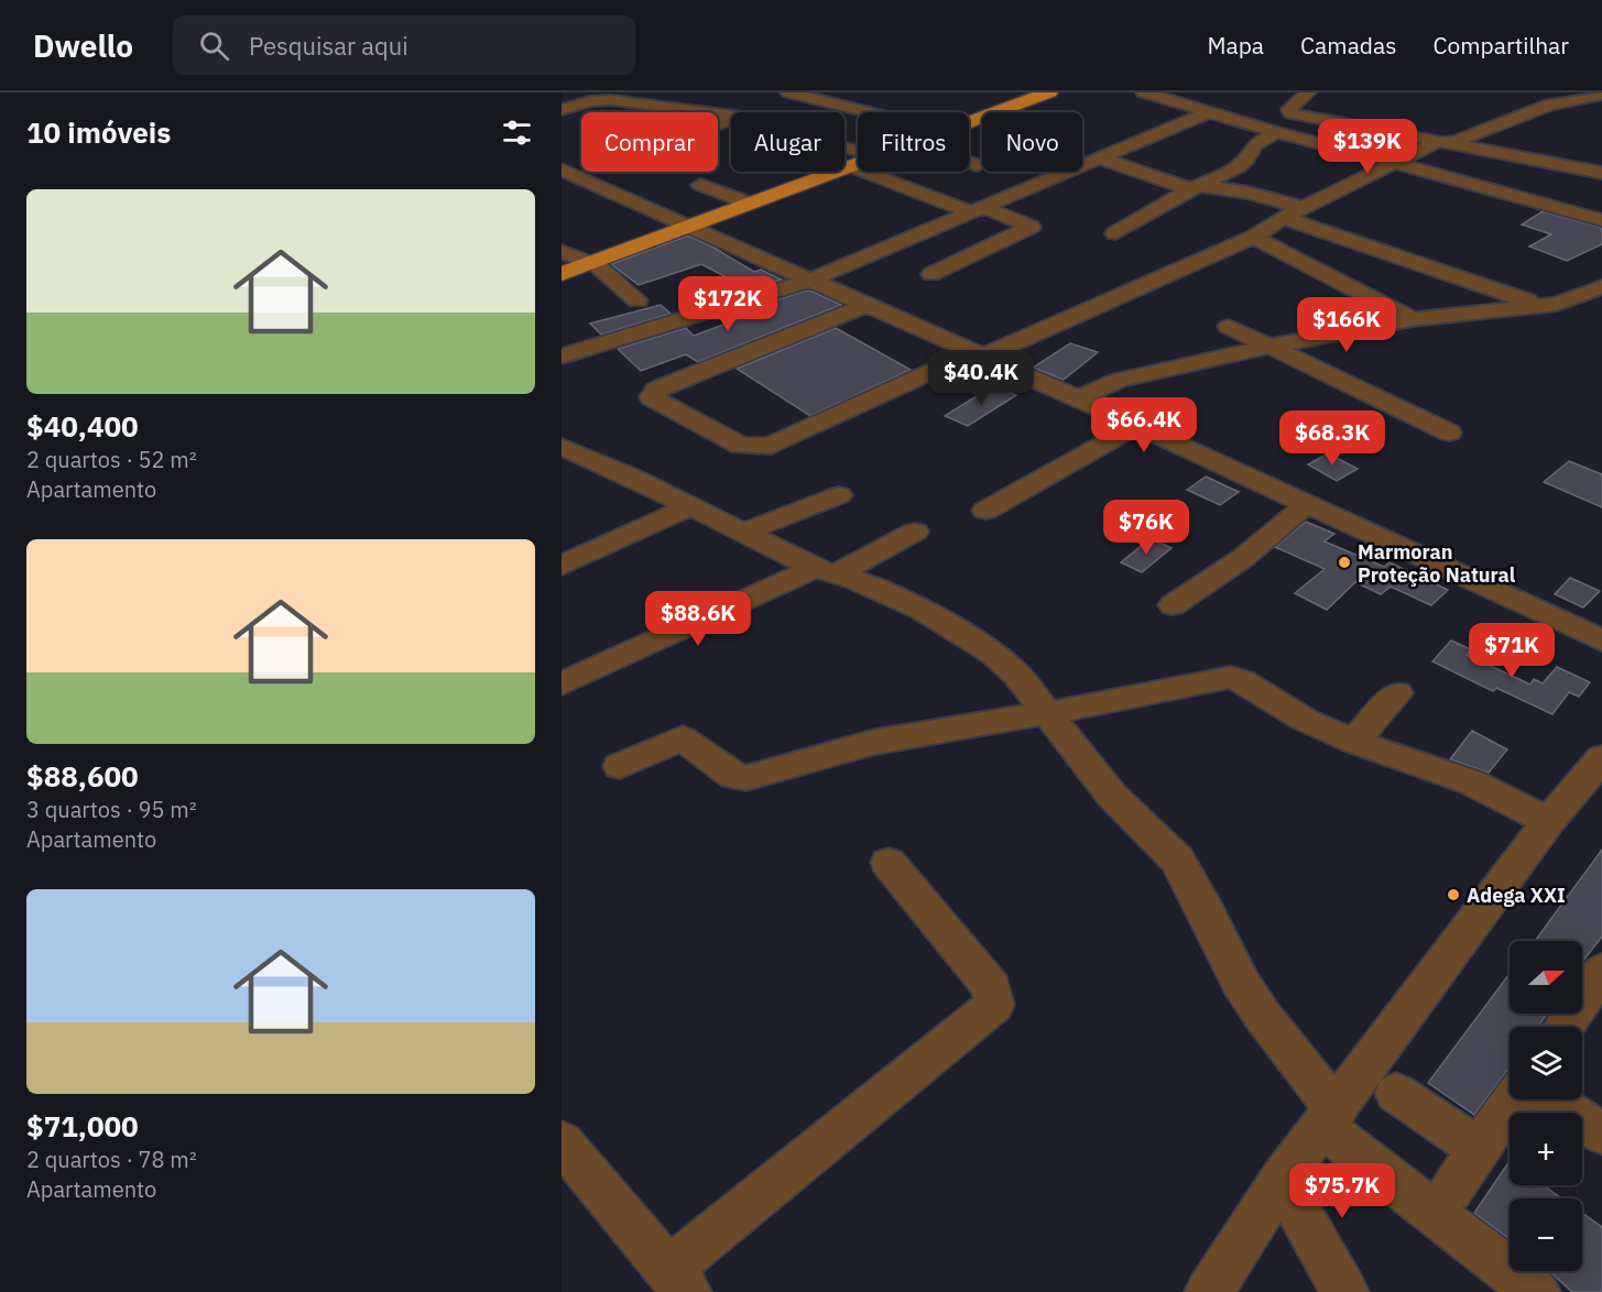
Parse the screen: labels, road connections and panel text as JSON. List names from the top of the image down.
{
  "places": ["Marmoran Proteção Natural", "Adega XXI"],
  "north": "right",
  "page": {
    "header": "Dwello",
    "search": "Pesquisar aqui",
    "nav": ["Mapa", "Camadas", "Compartilhar"],
    "heading": "10 imóveis",
    "chip": [
      "Comprar",
      "Alugar",
      "Filtros",
      "Novo"
    ],
    "price": [
      "$139K",
      "$172K",
      "$166K",
      "$40.4K",
      "$66.4K",
      "$68.3K",
      "$76K",
      "$88.6K",
      "$71K",
      "$75.7K"
    ],
    "list": [
      {
        "name": "$40,400",
        "note": "2 quartos · 52 m² · Apartamento"
      },
      {
        "name": "$88,600",
        "note": "3 quartos · 95 m² · Apartamento"
      },
      {
        "name": "$71,000",
        "note": "2 quartos · 78 m² · Apartamento"
      }
    ],
    "map_buttons": ["+", "−"]
  }
}
